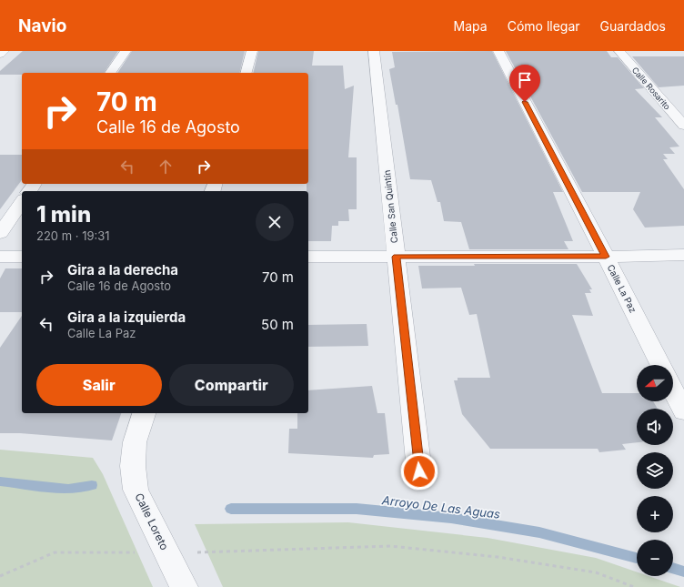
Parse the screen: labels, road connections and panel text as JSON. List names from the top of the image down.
{
  "streets": {
    "street": [
      "Calle Rosarito",
      "Calle San Quintín",
      "Calle La Paz",
      "Calle Loreto"
    ]
  },
  "water": ["Arroyo De Las Aguas"],
  "north": "left",
  "page": {
    "header": "Navio",
    "nav": ["Mapa", "Cómo llegar", "Guardados"],
    "turn": ["70 m", "Calle 16 de Agosto"],
    "heading": ["1 min", "220 m · 19:31"],
    "list": [
      {
        "name": "Gira a la derecha",
        "note": "Calle 16 de Agosto",
        "value": "70 m"
      },
      {
        "name": "Gira a la izquierda",
        "note": "Calle La Paz",
        "value": "50 m"
      }
    ],
    "buttons": ["Salir", "Compartir"],
    "map_buttons": ["+", "−"]
  }
}
